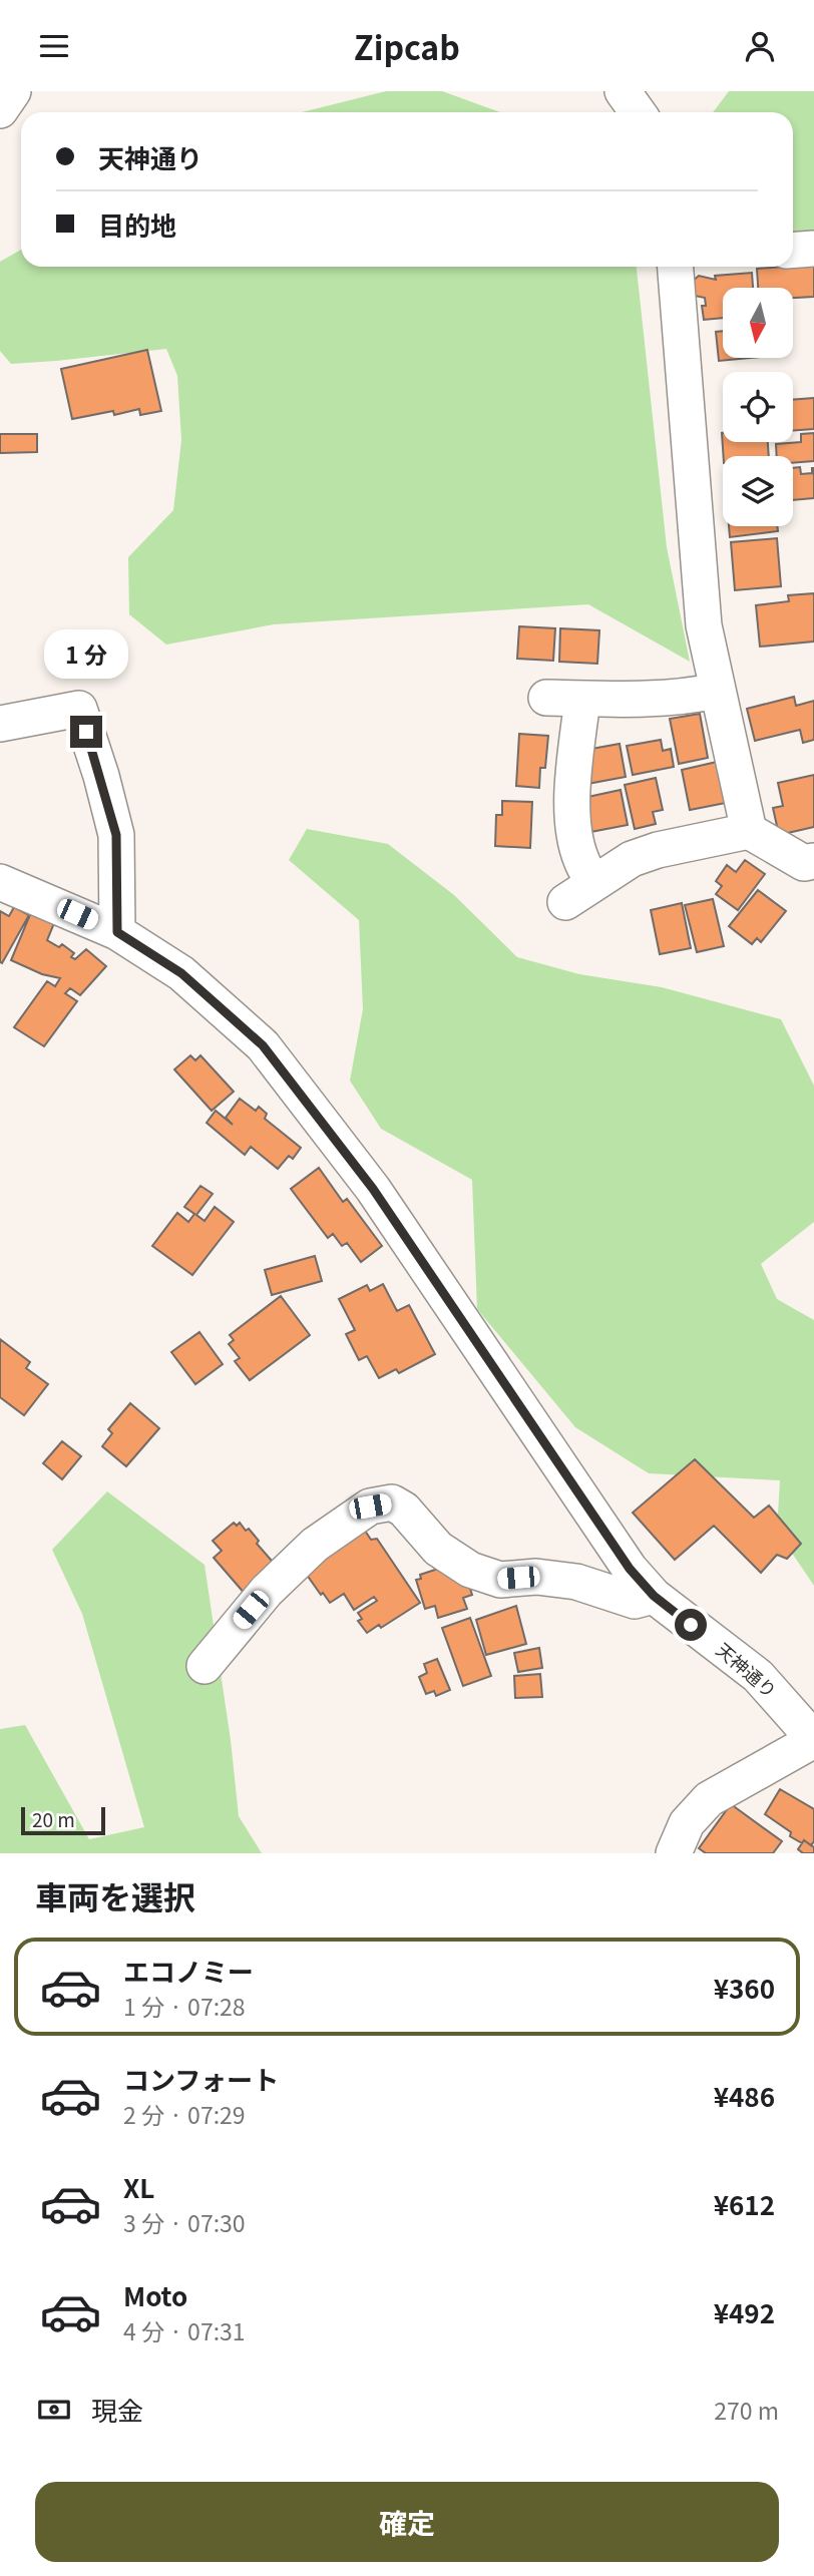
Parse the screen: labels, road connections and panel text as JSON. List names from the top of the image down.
{
  "streets": {
    "street": ["天神通り"]
  },
  "scale_bar": "20 m",
  "north": "bottom",
  "page": {
    "header": "Zipcab",
    "banner": ["天神通り", "目的地"],
    "bubble": "1 分",
    "scale": "20 m",
    "heading": "車両を選択",
    "list": [
      {
        "name": "エコノミー",
        "note": "1 分 · 07:28",
        "value": "¥360"
      },
      {
        "name": "コンフォート",
        "note": "2 分 · 07:29",
        "value": "¥486"
      },
      {
        "name": "XL",
        "note": "3 分 · 07:30",
        "value": "¥612"
      },
      {
        "name": "Moto",
        "note": "4 分 · 07:31",
        "value": "¥492"
      }
    ],
    "pay": ["現金", "270 m"],
    "buttons": "確定"
  }
}
